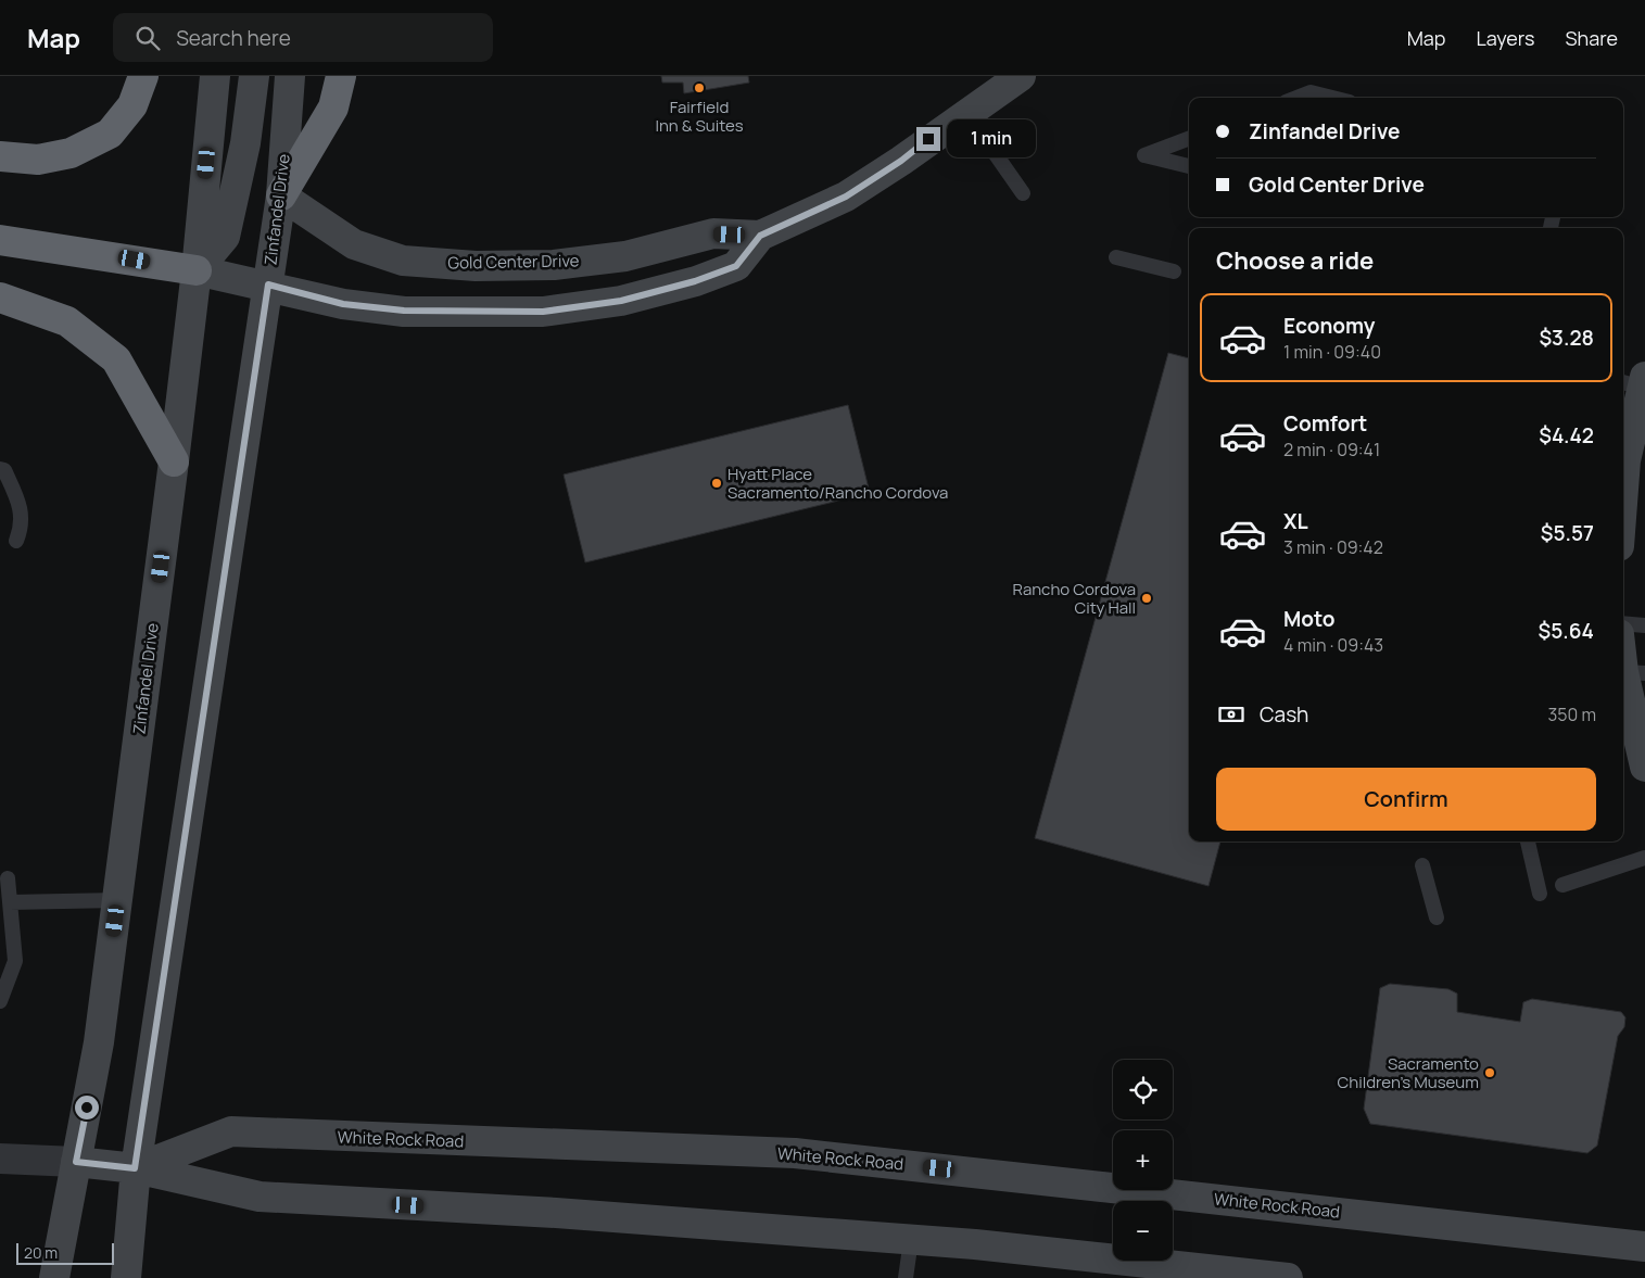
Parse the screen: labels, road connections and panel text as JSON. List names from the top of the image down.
{
  "streets": {
    "main road": ["Zinfandel Drive", "Gold Center Drive", "White Rock Road"]
  },
  "crossings": [
    ["Zinfandel Drive", "Gold Center Drive"],
    ["Zinfandel Drive", "White Rock Road"]
  ],
  "places": [
    "Fairfield Inn & Suites",
    "Hyatt Place Sacramento/Rancho Cordova",
    "Rancho Cordova City Hall",
    "Sacramento Children's Museum"
  ],
  "scale_bar": "20 m",
  "page": {
    "header": "Map",
    "search": "Search here",
    "nav": ["Map", "Layers", "Share"],
    "banner": ["Zinfandel Drive", "Gold Center Drive"],
    "bubble": "1 min",
    "heading": "Choose a ride",
    "list": [
      {
        "name": "Economy",
        "note": "1 min · 09:40",
        "value": "$3.28"
      },
      {
        "name": "Comfort",
        "note": "2 min · 09:41",
        "value": "$4.42"
      },
      {
        "name": "XL",
        "note": "3 min · 09:42",
        "value": "$5.57"
      },
      {
        "name": "Moto",
        "note": "4 min · 09:43",
        "value": "$5.64"
      }
    ],
    "pay": ["Cash", "350 m"],
    "buttons": "Confirm",
    "map_buttons": ["+", "−"],
    "scale": "20 m"
  }
}
